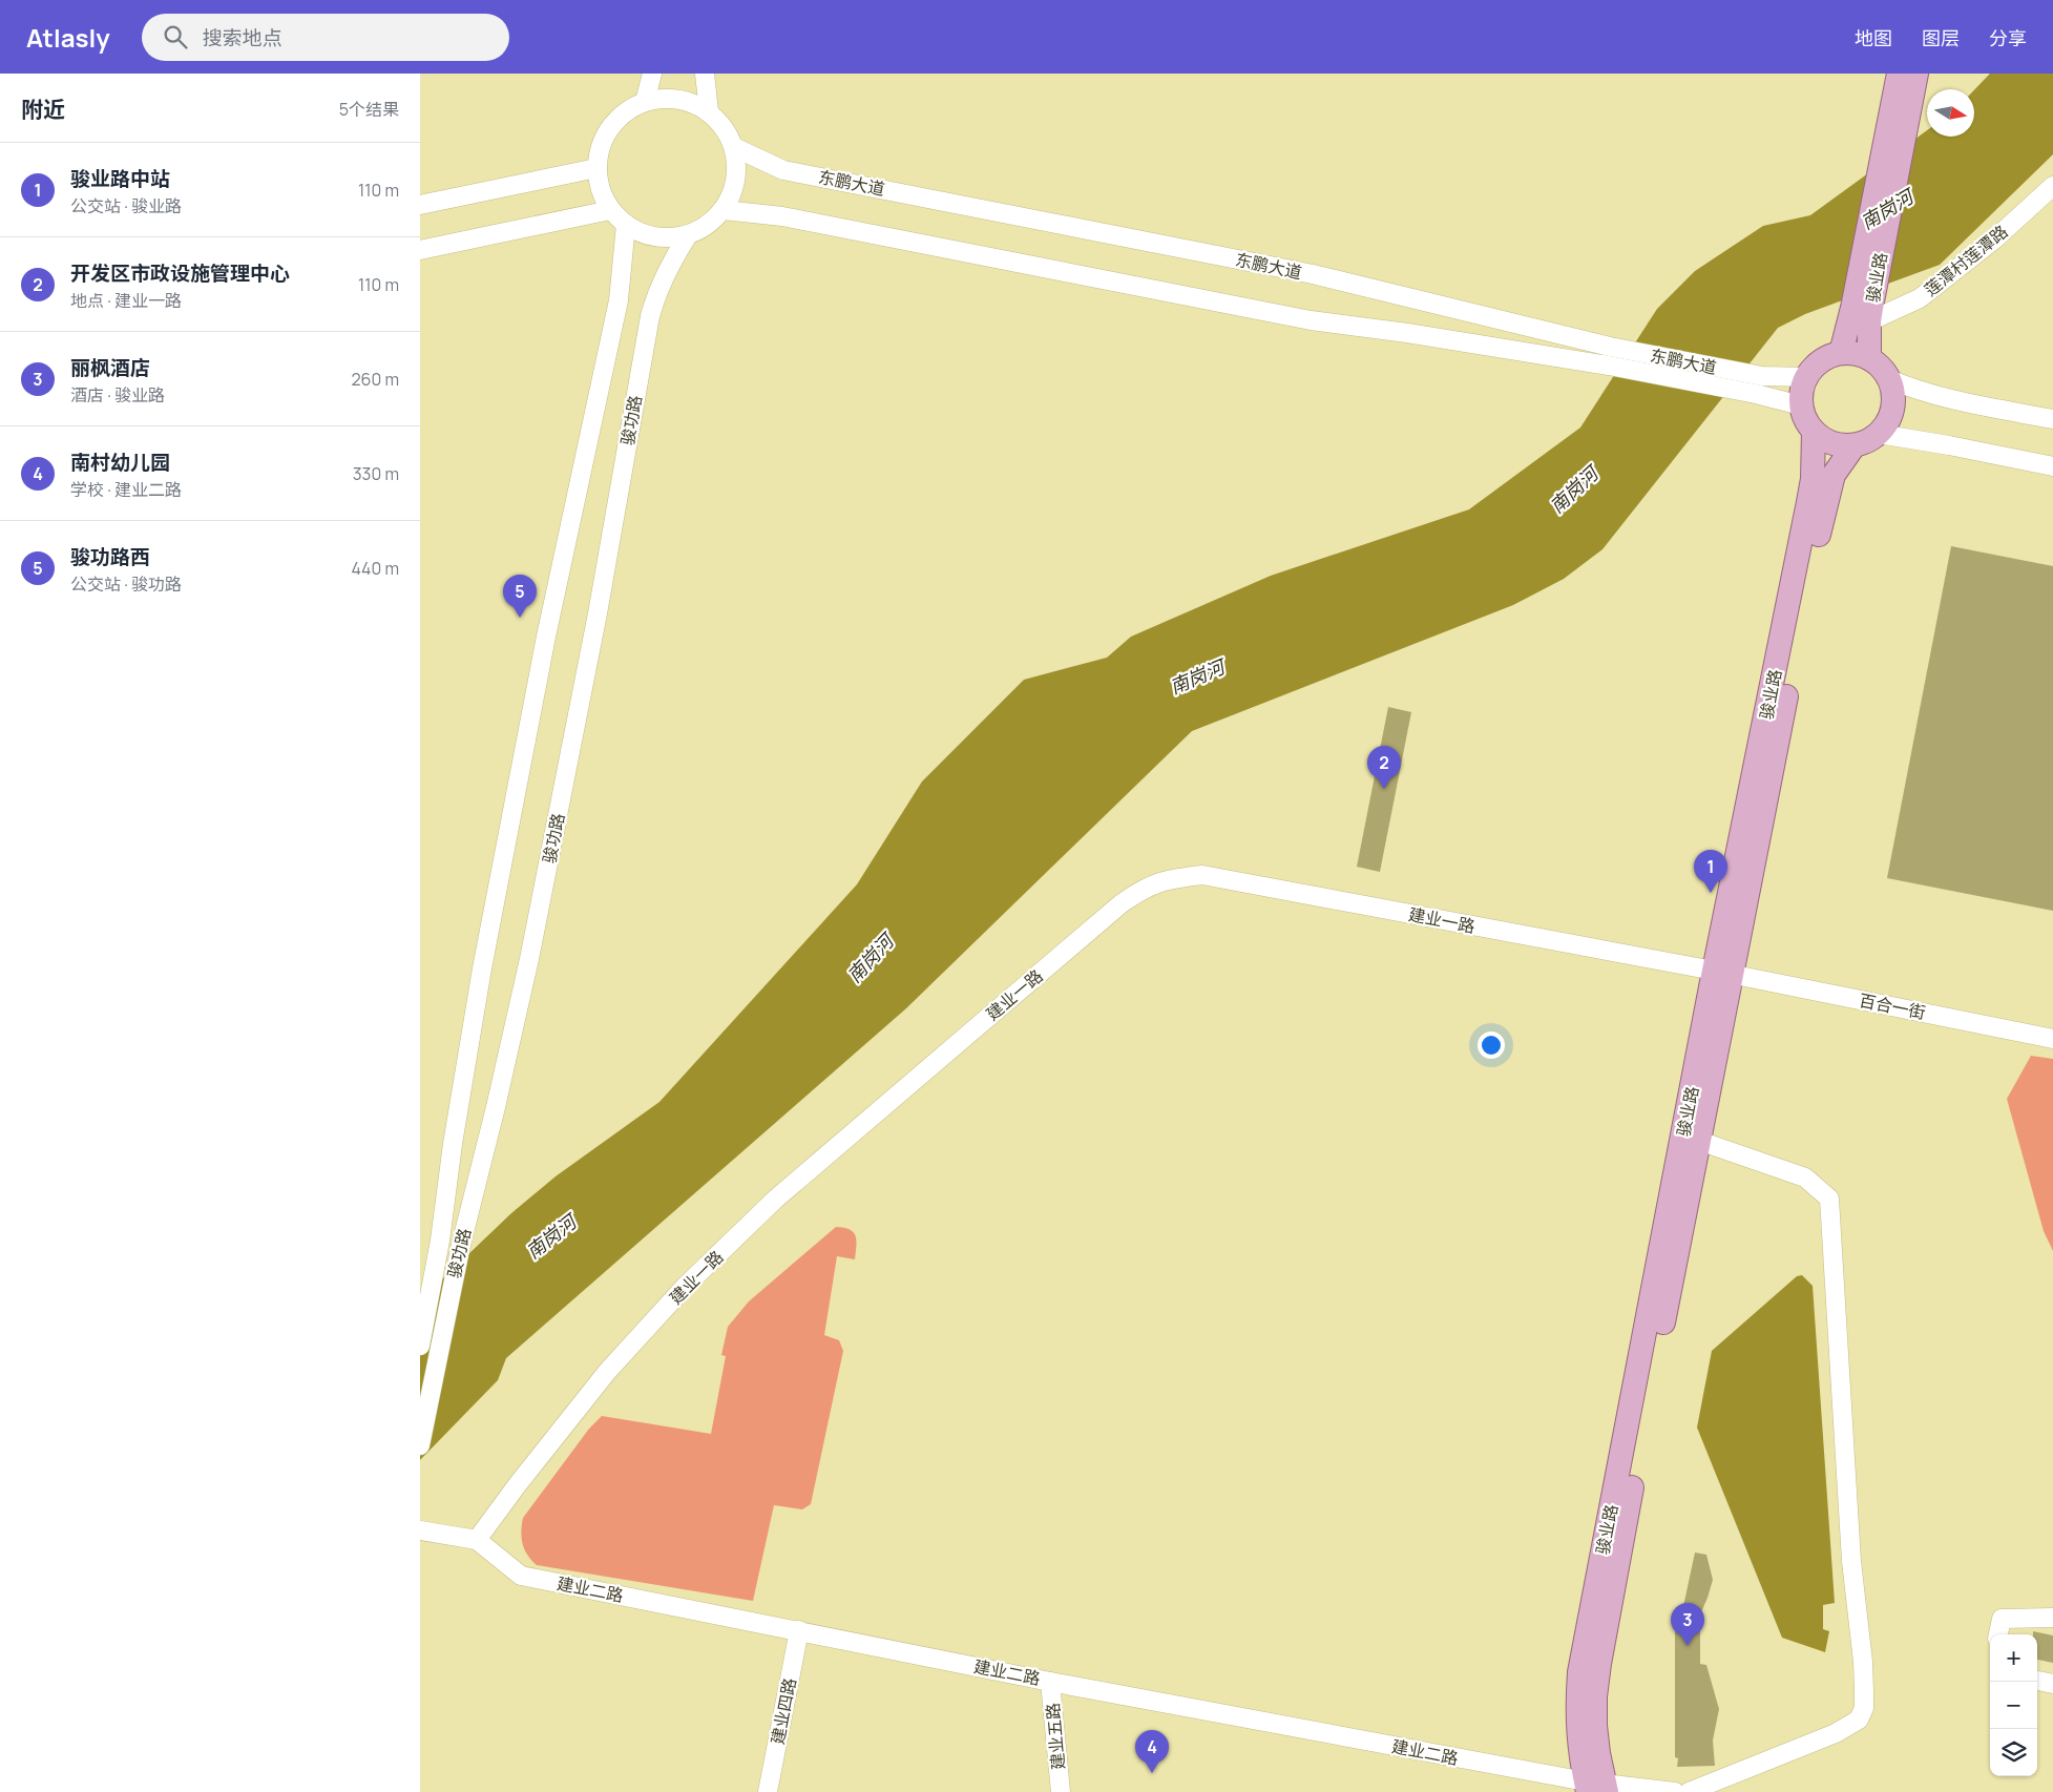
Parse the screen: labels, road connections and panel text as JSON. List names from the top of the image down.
{
  "streets": {
    "main road": ["骏业路"],
    "street": [
      "东鹏大道",
      "莲潭村莲潭路",
      "骏功路",
      "建业一路",
      "百合一街",
      "建业二路",
      "建业四路",
      "建业五路"
    ]
  },
  "crossings": [
    ["东鹏大道", "骏业路"],
    ["东鹏大道", "骏功路"],
    ["莲潭村莲潭路", "骏业路"],
    ["骏业路", "建业一路"],
    ["骏业路", "百合一街"],
    ["骏业路", "建业二路"],
    ["建业一路", "百合一街"],
    ["建业一路", "建业二路"],
    ["建业二路", "建业四路"],
    ["建业二路", "建业五路"]
  ],
  "water": ["南岗河"],
  "north": "right",
  "page": {
    "header": "Atlasly",
    "search": "搜索地点",
    "nav": ["地图", "图层", "分享"],
    "heading": ["附近", "5个结果"],
    "list": [
      {
        "mark": "1",
        "name": "骏业路中站",
        "note": "公交站 · 骏业路",
        "value": "110 m"
      },
      {
        "mark": "2",
        "name": "开发区市政设施管理中心",
        "note": "地点 · 建业一路",
        "value": "110 m"
      },
      {
        "mark": "3",
        "name": "丽枫酒店",
        "note": "酒店 · 骏业路",
        "value": "260 m"
      },
      {
        "mark": "4",
        "name": "南村幼儿园",
        "note": "学校 · 建业二路",
        "value": "330 m"
      },
      {
        "mark": "5",
        "name": "骏功路西",
        "note": "公交站 · 骏功路",
        "value": "440 m"
      }
    ],
    "pins": [
      "5",
      "2",
      "1",
      "3",
      "4"
    ],
    "map_buttons": ["+", "−"]
  }
}
